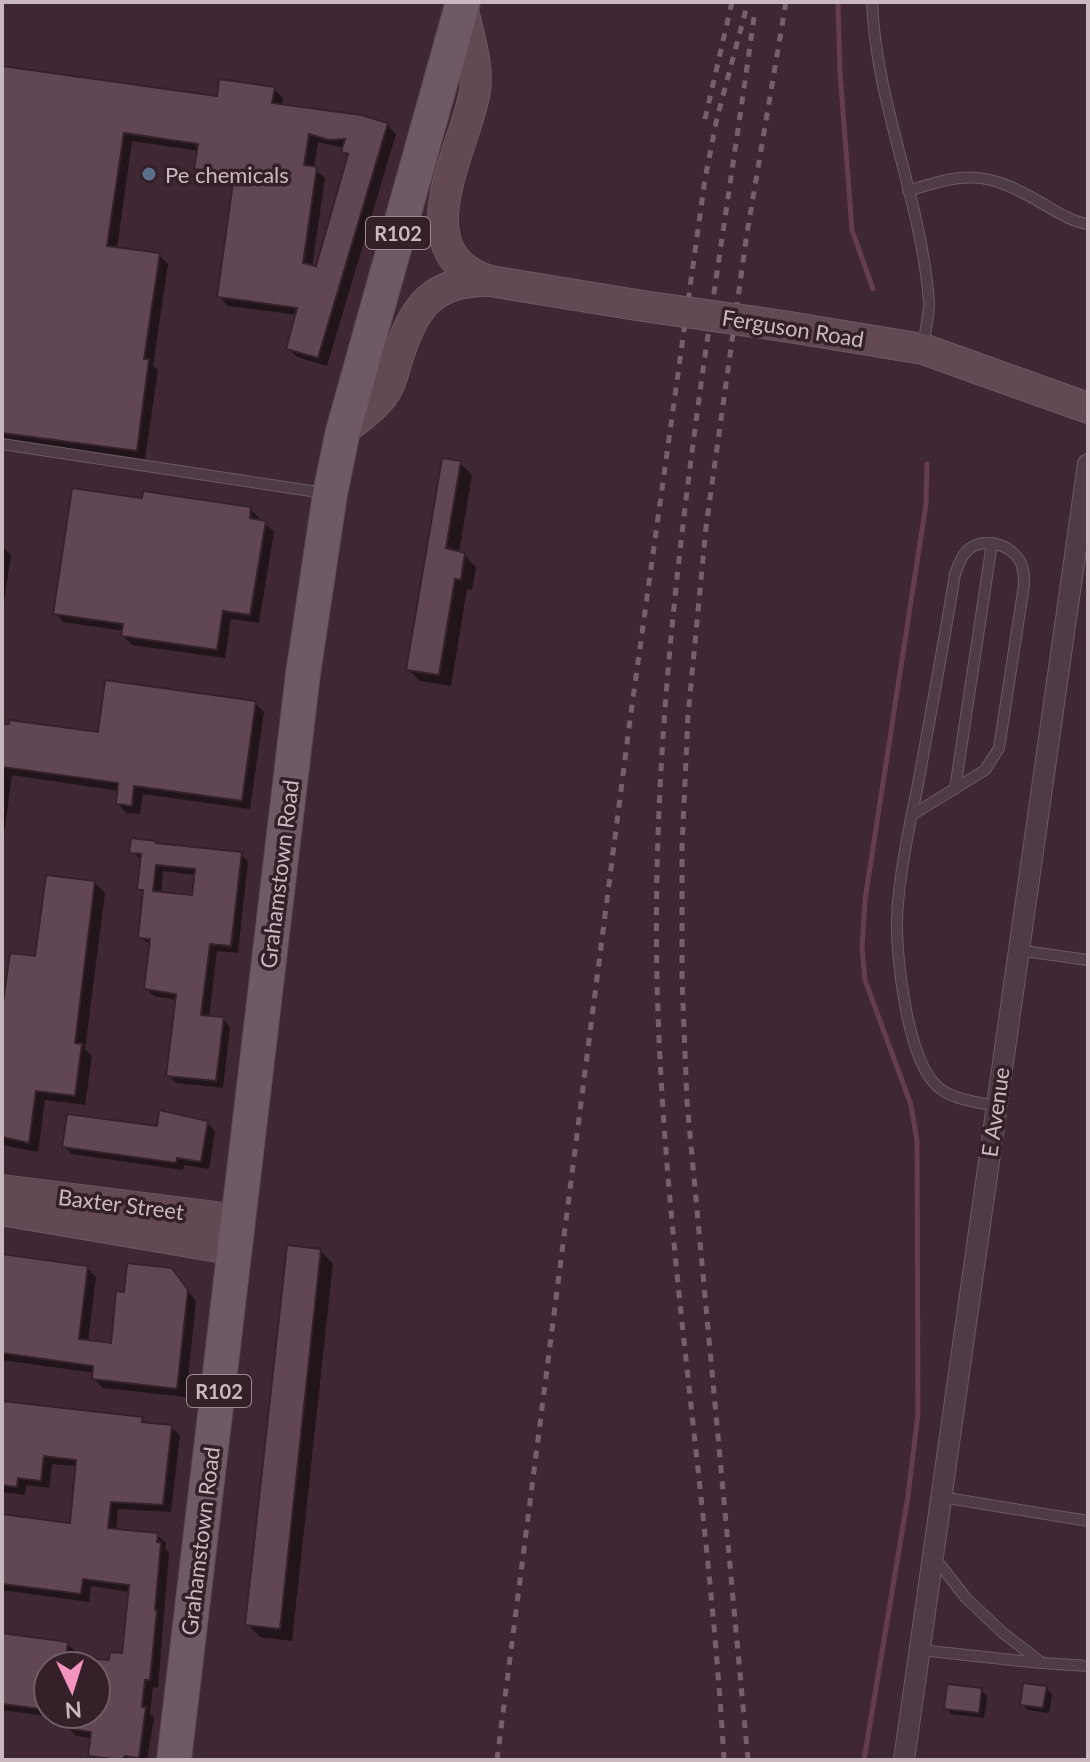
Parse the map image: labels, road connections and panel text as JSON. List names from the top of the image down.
{
  "streets": {
    "main road": [
      "R102",
      "Ferguson Road",
      "Grahamstown Road",
      "Baxter Street"
    ],
    "street": ["E Avenue"]
  },
  "crossings": [
    ["Ferguson Road", "Grahamstown Road"],
    ["Grahamstown Road", "Baxter Street"]
  ],
  "places": ["Pe chemicals"],
  "north": "bottom"
}
